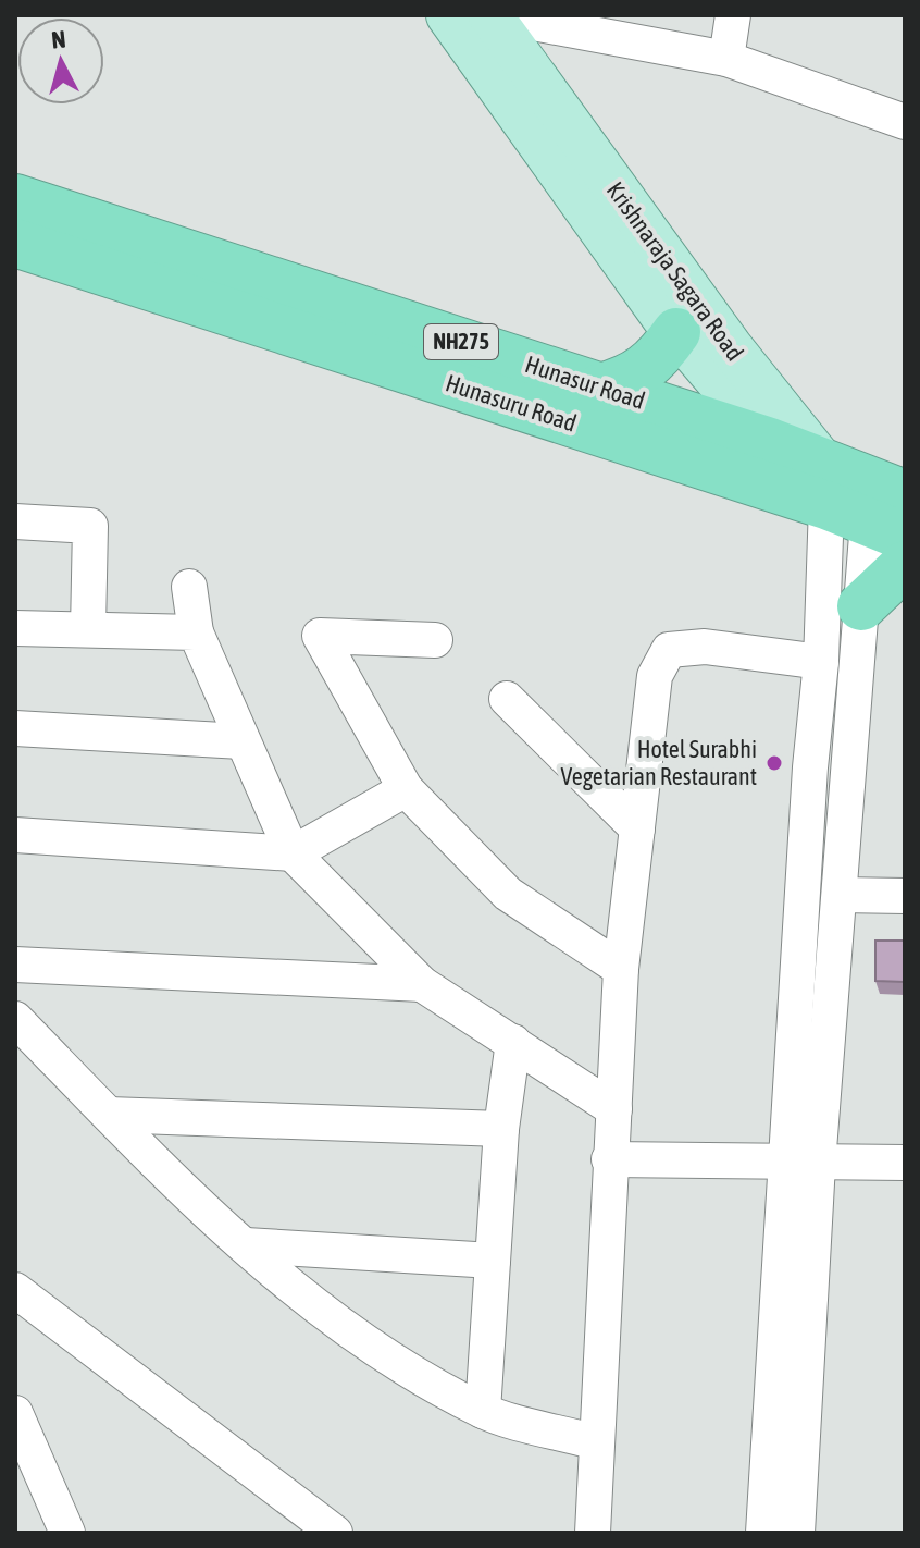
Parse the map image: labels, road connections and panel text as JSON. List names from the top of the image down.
{
  "streets": {
    "highway": ["NH275", "Hunasur Road", "Hunasuru Road"],
    "main road": ["Krishnaraja Sagara Road"]
  },
  "crossings": [
    ["Krishnaraja Sagara Road", "Hunasur Road"],
    ["Krishnaraja Sagara Road", "Hunasuru Road"],
    ["Hunasur Road", "Hunasuru Road"]
  ],
  "places": ["Hotel Surabhi Vegetarian Restaurant"],
  "north": "top"
}
